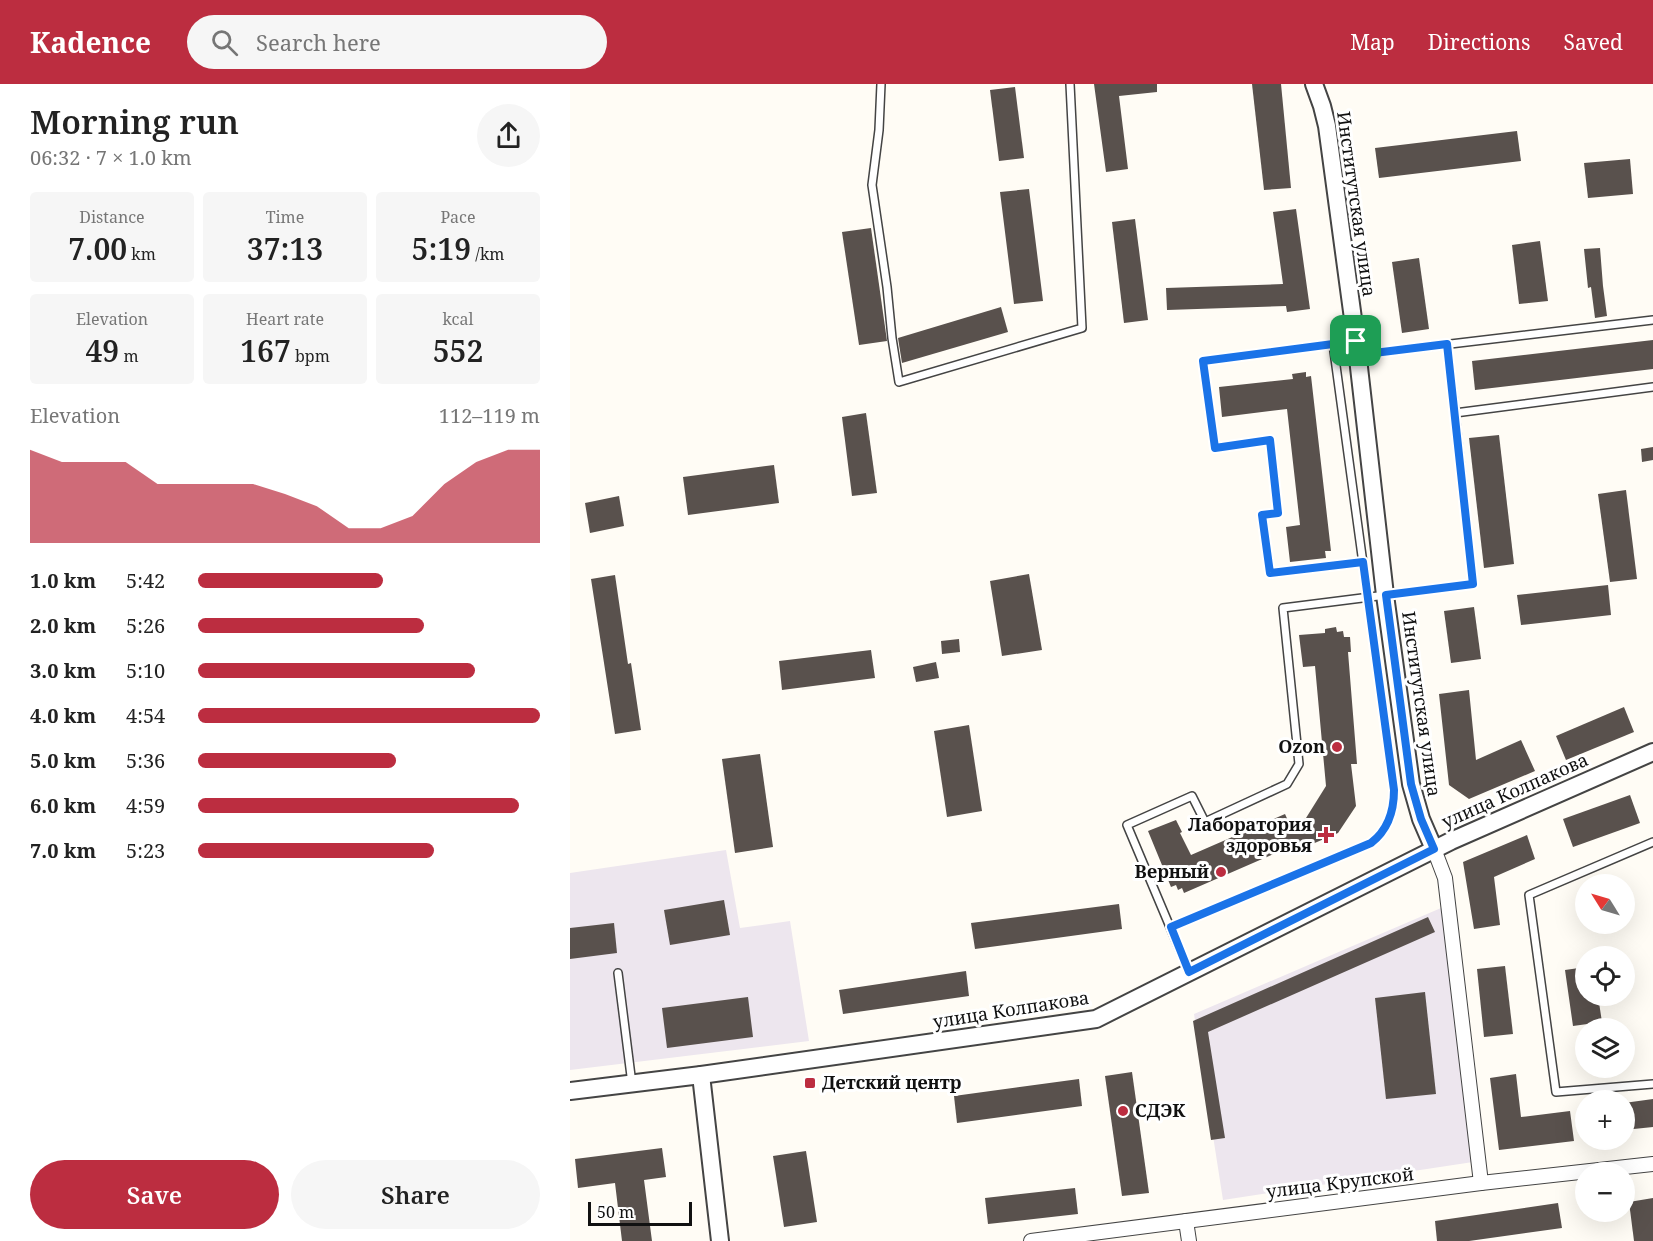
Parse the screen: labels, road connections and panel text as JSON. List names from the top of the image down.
{
  "streets": {
    "street": ["Институтская улица", "улица Колпакова", "улица Крупской"]
  },
  "crossings": [
    ["Институтская улица", "улица Колпакова"],
    ["Институтская улица", "улица Крупской"]
  ],
  "places": {
    "other": ["Ozon", "Верный", "СДЭК"],
    "health": ["Лаборатория здоровья"],
    "transit": ["Детский центр"]
  },
  "scale_bar": "50 m",
  "north": "top left",
  "page": {
    "header": "Kadence",
    "search": "Search here",
    "nav": ["Map", "Directions", "Saved"],
    "heading": ["Morning run", "06:32 · 7 × 1.0 km"],
    "stats": [
      ["Distance", "7.00 km"],
      ["Time", "37:13"],
      ["Pace", "5:19 /km"],
      ["Elevation", "49 m"],
      ["Heart rate", "167 bpm"],
      ["kcal", "552"]
    ],
    "chart": ["Elevation", "112–119 m"],
    "list": [
      {
        "name": "1.0 km",
        "note": "5:42"
      },
      {
        "name": "2.0 km",
        "note": "5:26"
      },
      {
        "name": "3.0 km",
        "note": "5:10"
      },
      {
        "name": "4.0 km",
        "note": "4:54"
      },
      {
        "name": "5.0 km",
        "note": "5:36"
      },
      {
        "name": "6.0 km",
        "note": "4:59"
      },
      {
        "name": "7.0 km",
        "note": "5:23"
      }
    ],
    "map_buttons": ["+", "−"],
    "buttons": ["Save", "Share"],
    "scale": "50 m"
  }
}
